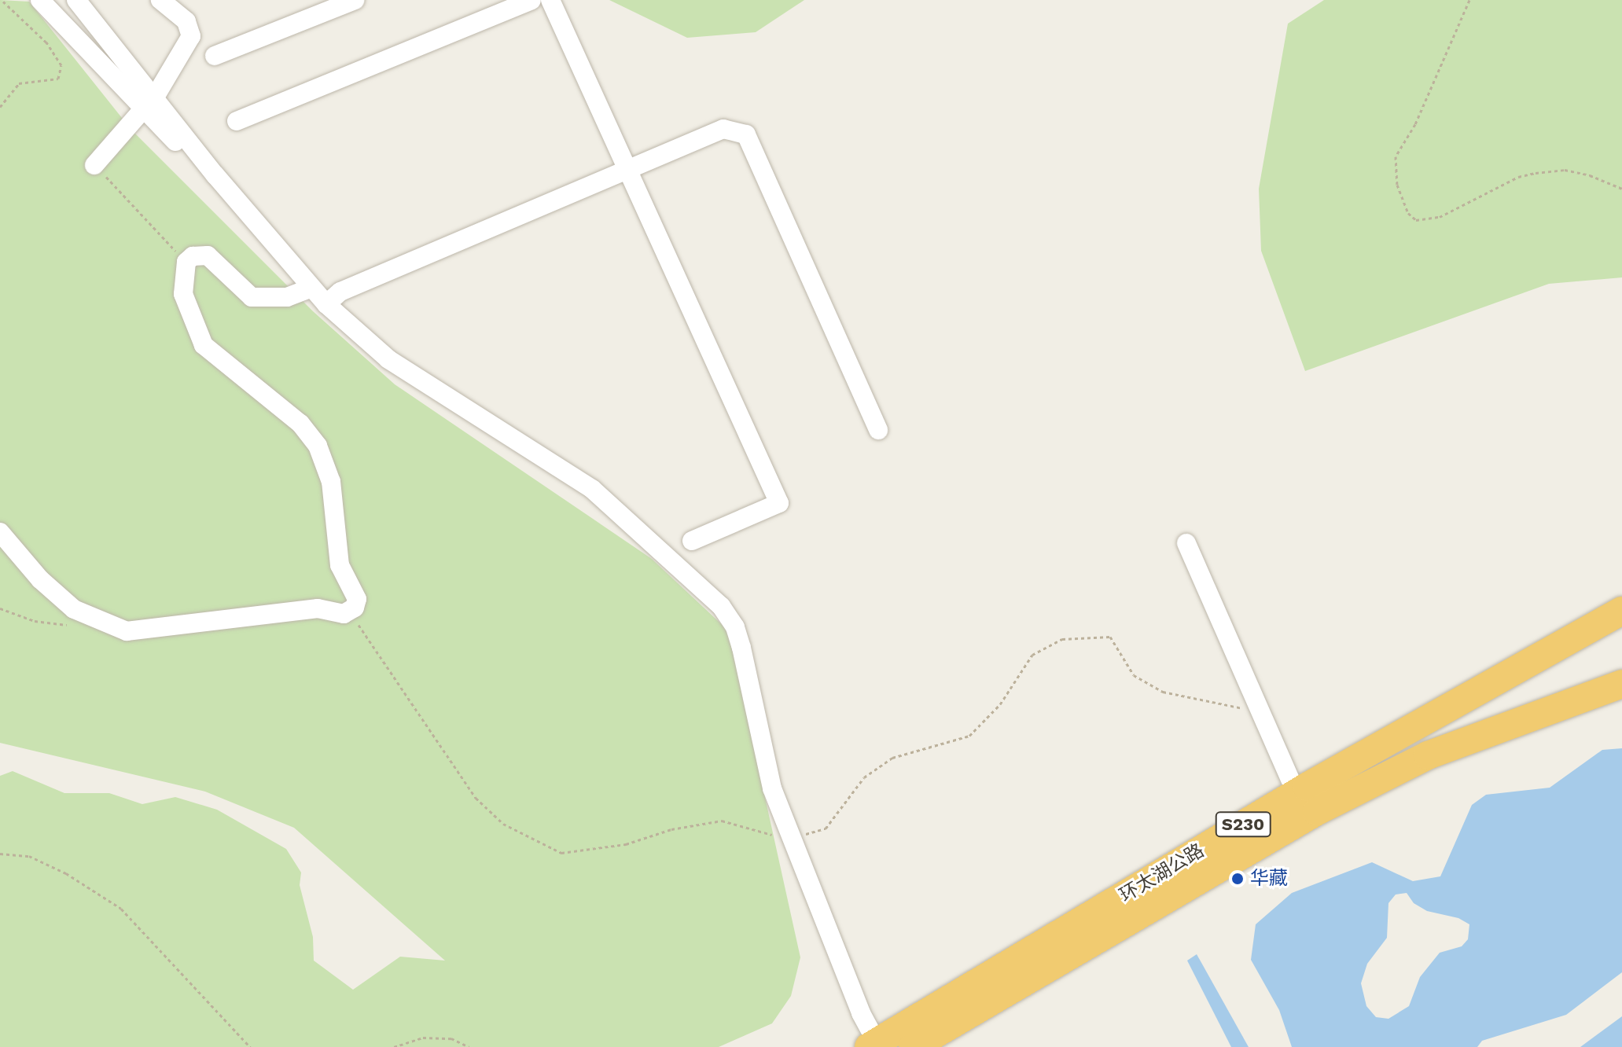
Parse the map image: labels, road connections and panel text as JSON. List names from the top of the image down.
{
  "streets": {
    "highway": ["S230", "环太湖公路"]
  },
  "places": ["华藏"]
}
